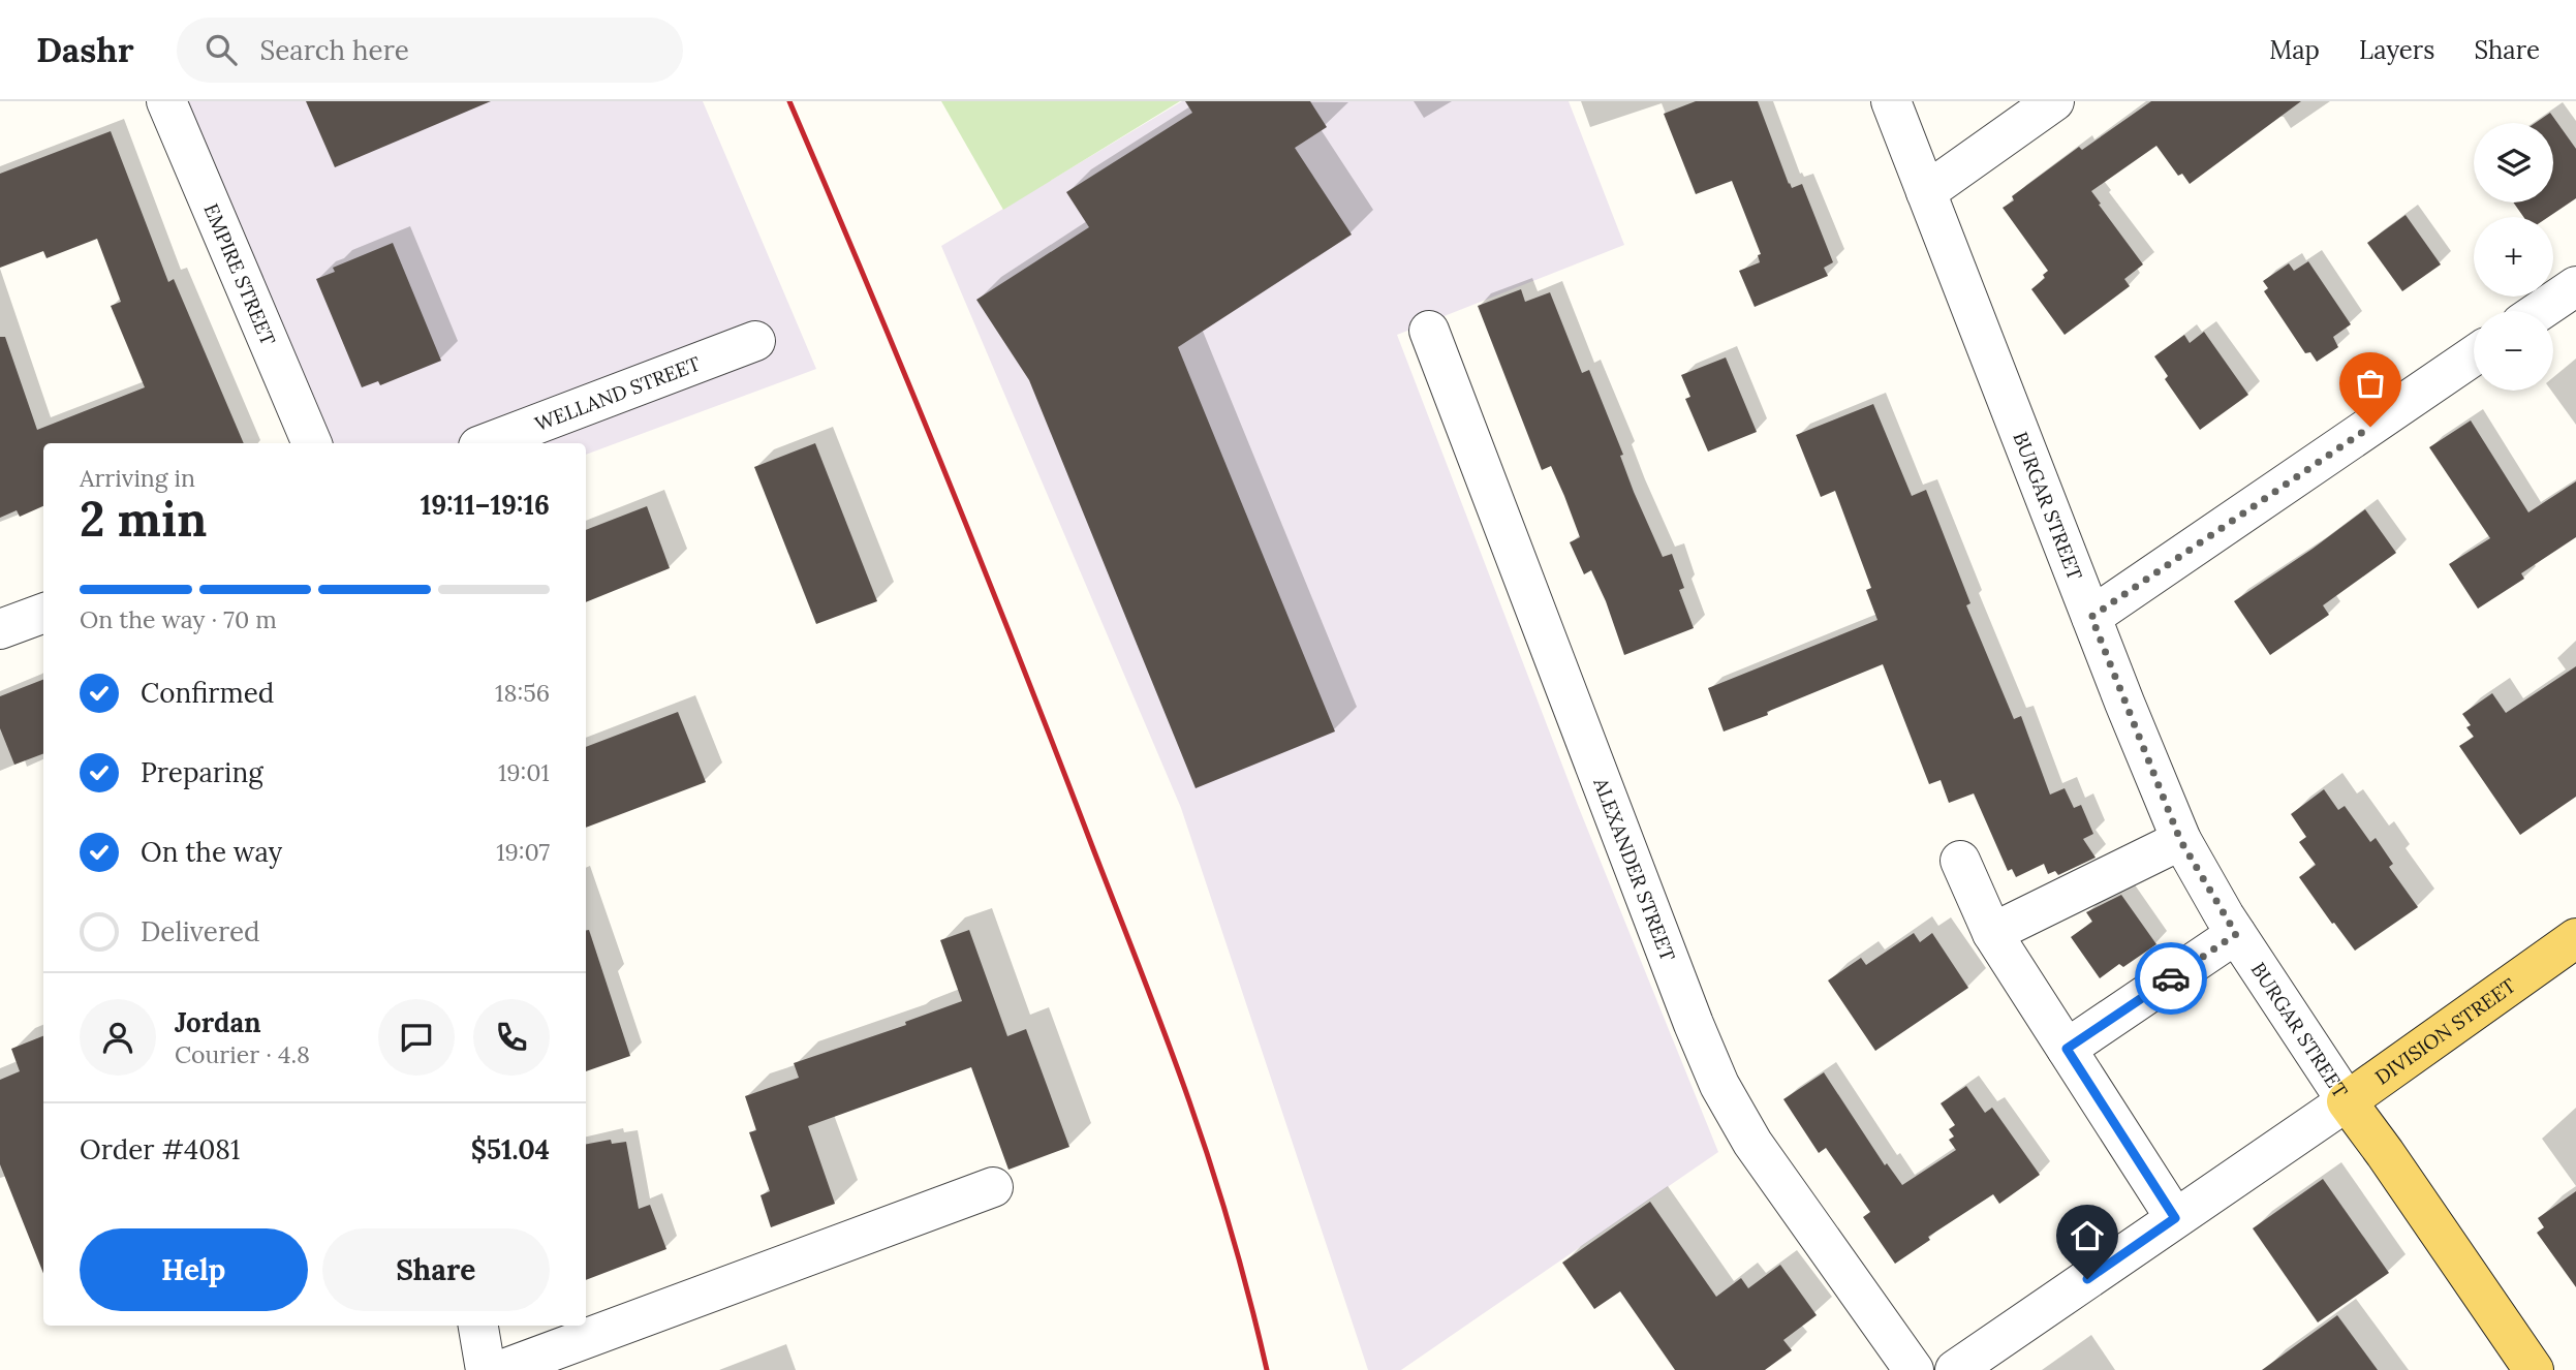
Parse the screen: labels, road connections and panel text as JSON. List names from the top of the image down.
{
  "streets": {
    "main road": ["BURGAR STREET", "DIVISION STREET"],
    "street": ["EMPIRE STREET", "WELLAND STREET", "ALEXANDER STREET"]
  },
  "crossings": [
    ["BURGAR STREET", "DIVISION STREET"]
  ],
  "page": {
    "header": "Dashr",
    "search": "Search here",
    "nav": ["Map", "Layers", "Share"],
    "map_buttons": ["+", "−"],
    "heading": ["2 min", "Arriving in", "19:11–19:16"],
    "panel": [
      "Jordan",
      "Courier · 4.8",
      "Order #4081",
      "$51.04"
    ],
    "bar": "On the way · 70 m",
    "list": [
      ["Confirmed", "18:56"],
      ["Preparing", "19:01"],
      ["On the way", "19:07"],
      "Delivered"
    ],
    "buttons": ["Help", "Share"]
  }
}
